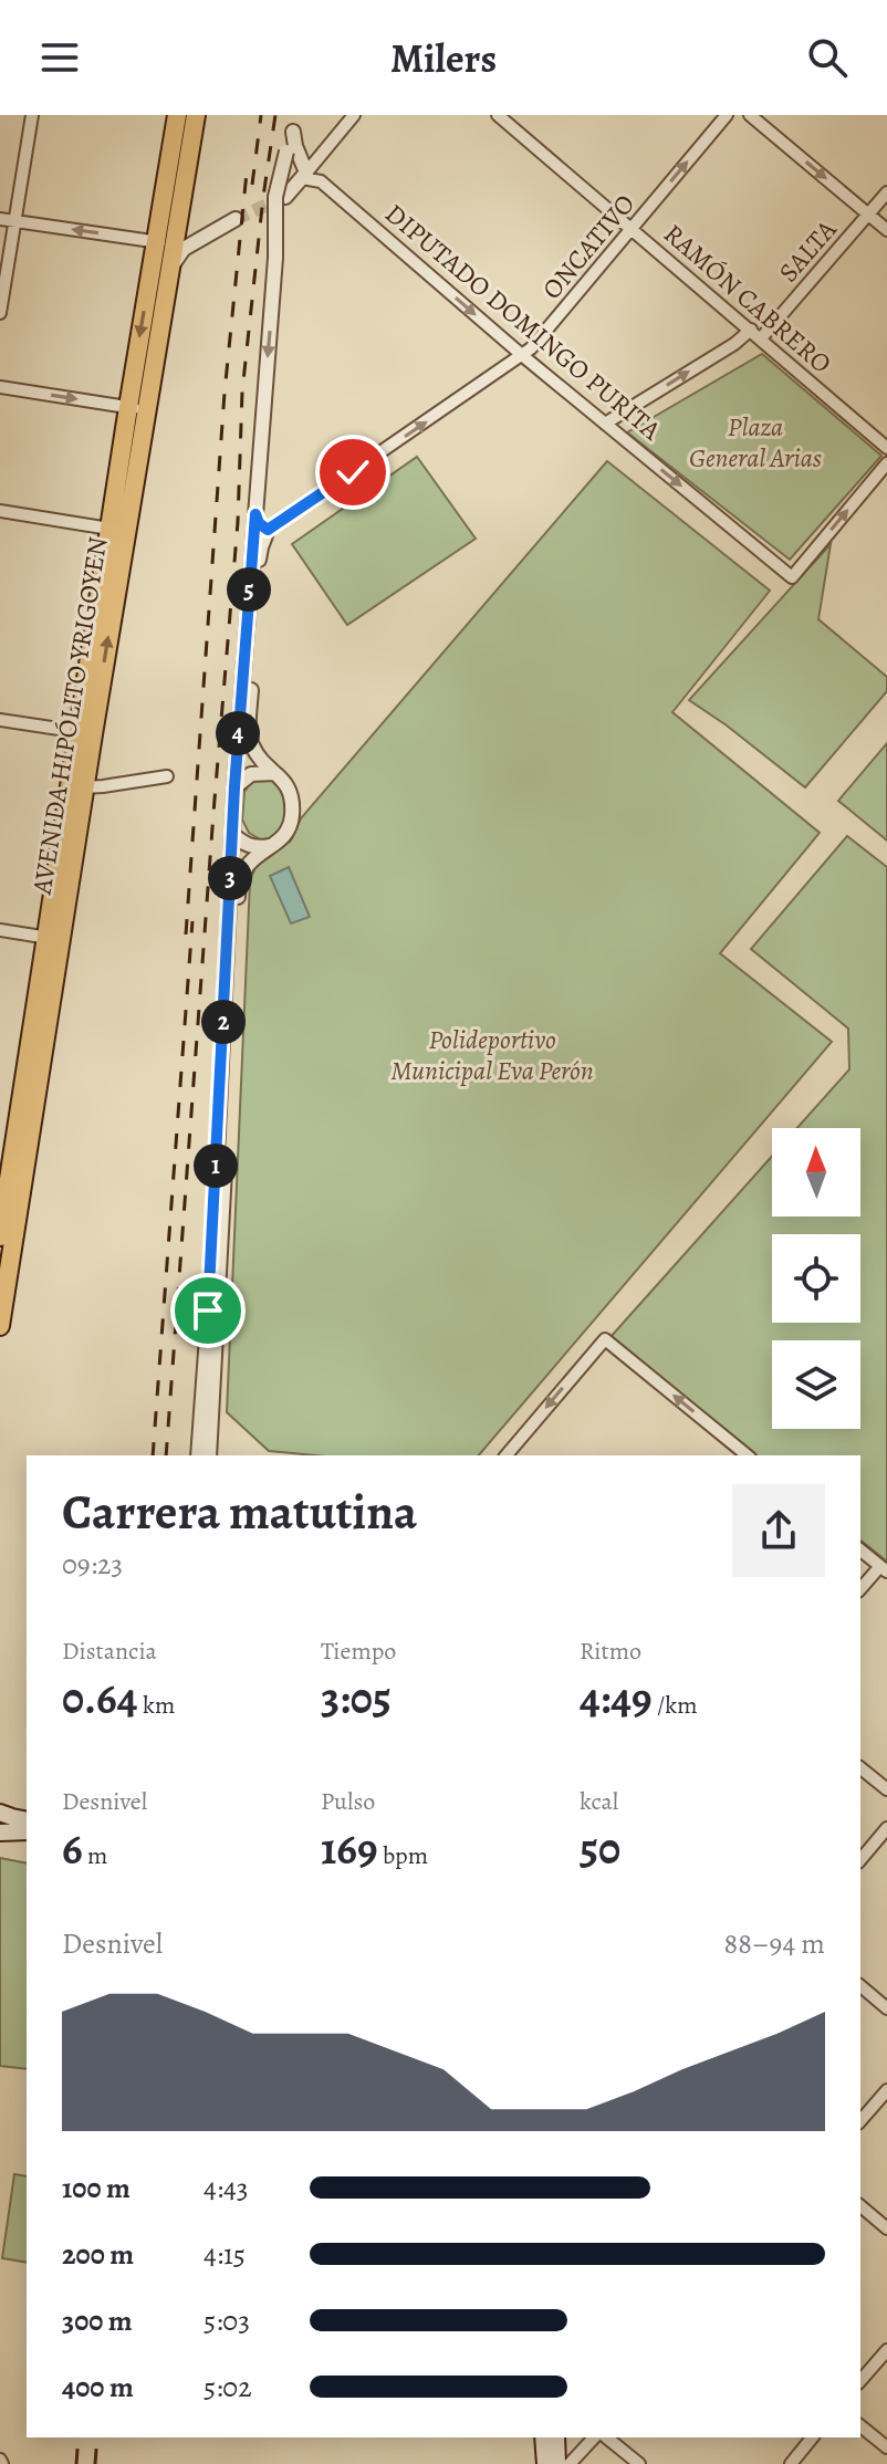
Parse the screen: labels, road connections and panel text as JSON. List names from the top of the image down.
{
  "streets": {
    "main road": ["AVENIDA HIPÓLITO YRIGOYEN"],
    "street": [
      "ONCATIVO",
      "SALTA",
      "RAMÓN CABRERO",
      "DIPUTADO DOMINGO PURITA"
    ]
  },
  "crossings": [
    ["ONCATIVO", "RAMÓN CABRERO"],
    ["ONCATIVO", "DIPUTADO DOMINGO PURITA"],
    ["SALTA", "RAMÓN CABRERO"],
    ["SALTA", "DIPUTADO DOMINGO PURITA"]
  ],
  "one_way": ["ONCATIVO", "SALTA", "DIPUTADO DOMINGO PURITA"],
  "parks": ["Plaza General Arias", "Polideportivo Municipal Eva Perón"],
  "north": "top",
  "page": {
    "header": "Milers",
    "pins": [
      "5",
      "4",
      "3",
      "2",
      "1"
    ],
    "heading": ["Carrera matutina", "09:23"],
    "stats": [
      ["Distancia", "0.64 km"],
      ["Tiempo", "3:05"],
      ["Ritmo", "4:49 /km"],
      ["Desnivel", "6 m"],
      ["Pulso", "169 bpm"],
      ["kcal", "50"]
    ],
    "chart": ["Desnivel", "88–94 m"],
    "list": [
      {
        "name": "100 m",
        "note": "4:43"
      },
      {
        "name": "200 m",
        "note": "4:15"
      },
      {
        "name": "300 m",
        "note": "5:03"
      },
      {
        "name": "400 m",
        "note": "5:02"
      }
    ]
  }
}
